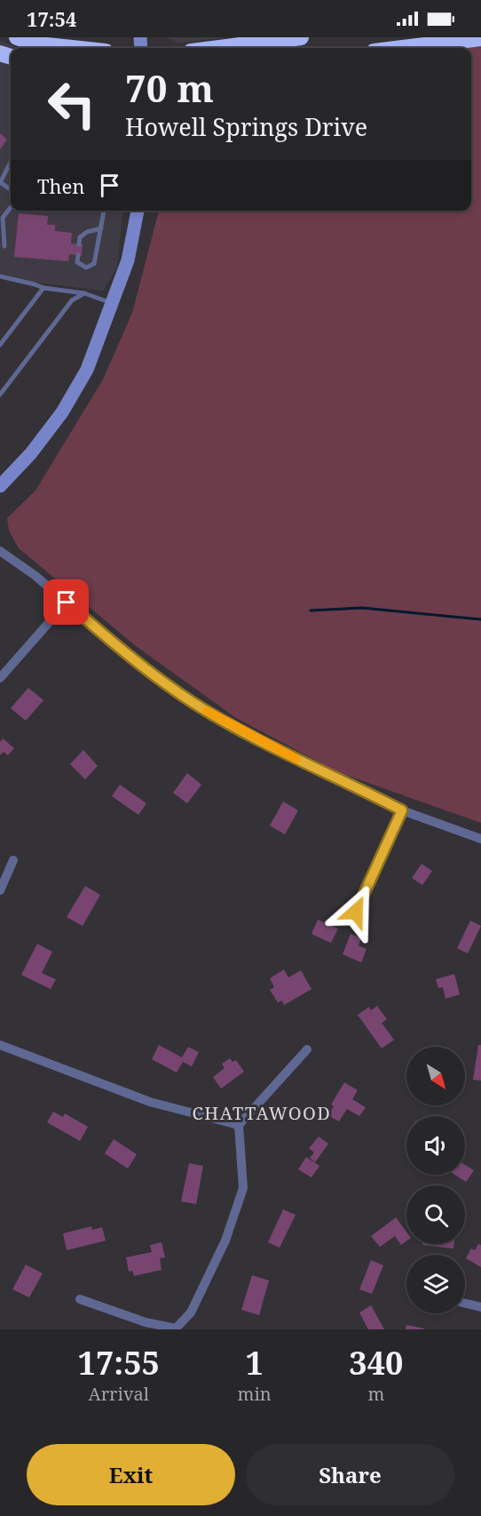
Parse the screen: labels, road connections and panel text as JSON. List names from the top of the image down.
{
  "districts": ["CHATTAWOOD"],
  "north": "bottom right",
  "page": {
    "status": "17:54",
    "turn": ["70 m", "Howell Springs Drive"],
    "then": "Then",
    "eta": [
      "17:55",
      "Arrival",
      "1",
      "min",
      "340",
      "m"
    ],
    "buttons": ["Exit", "Share"]
  }
}
